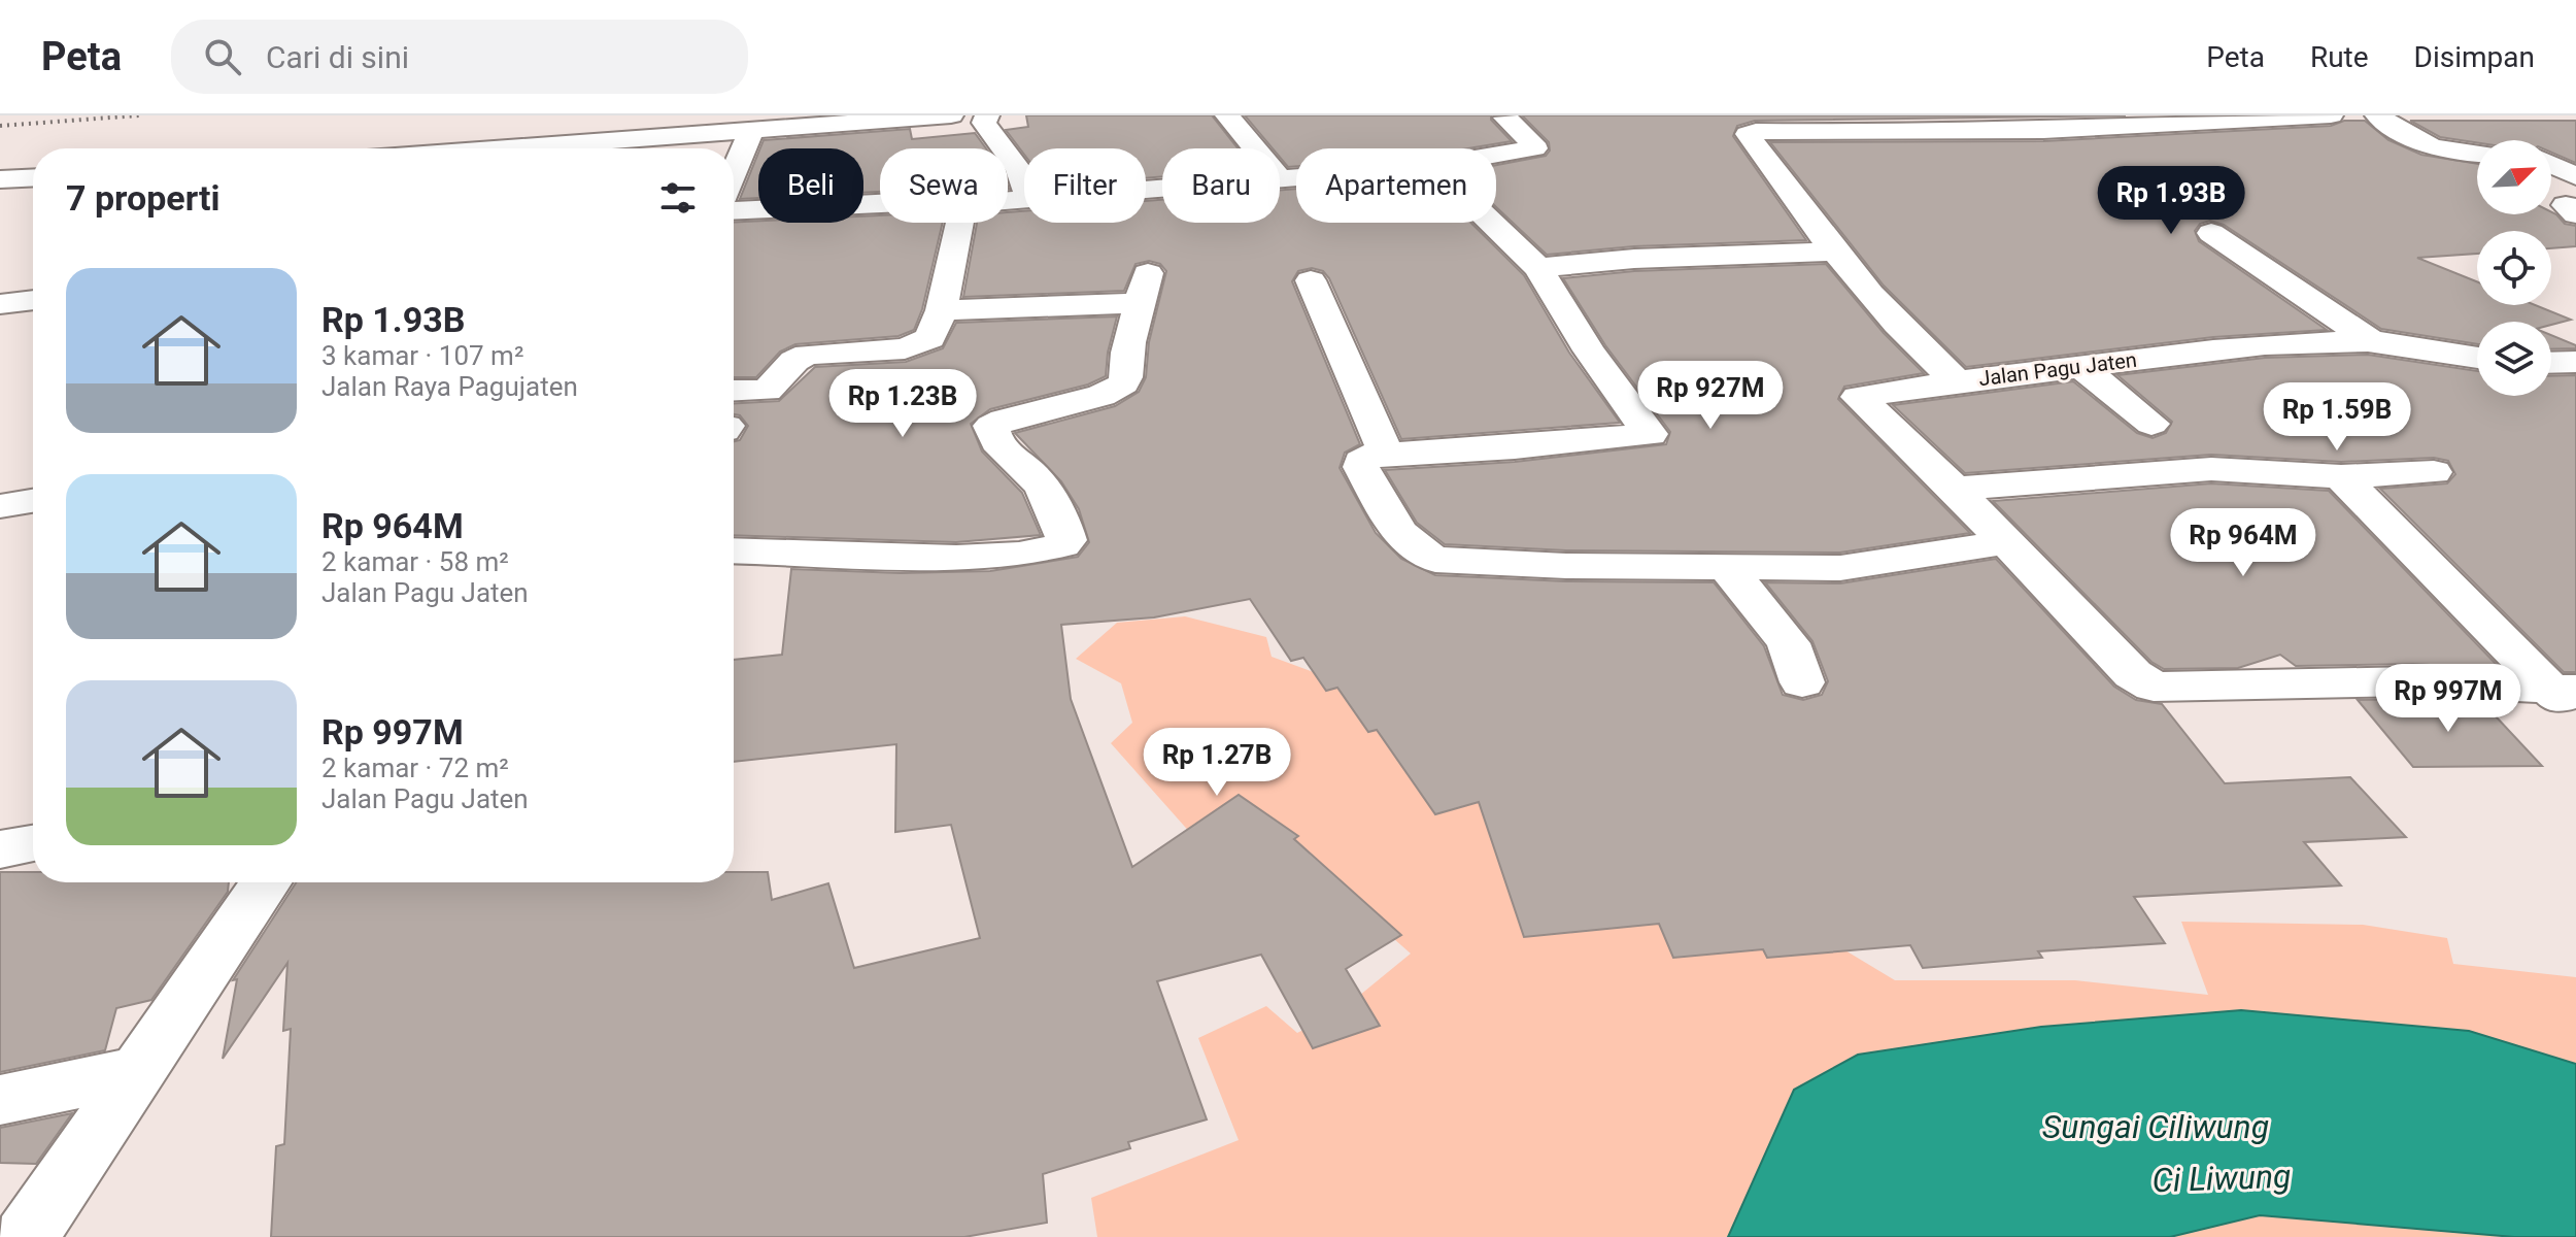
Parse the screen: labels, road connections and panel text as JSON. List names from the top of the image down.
{
  "streets": {
    "street": ["Jalan Pagu Jaten"]
  },
  "water": ["Sungai Ciliwung", "Ci Liwung"],
  "north": "top right",
  "page": {
    "header": "Peta",
    "search": "Cari di sini",
    "nav": ["Peta", "Rute", "Disimpan"],
    "chip": [
      "Beli",
      "Sewa",
      "Filter",
      "Baru",
      "Apartemen"
    ],
    "heading": "7 properti",
    "price": [
      "Rp 1.93B",
      "Rp 927M",
      "Rp 1.23B",
      "Rp 1.59B",
      "Rp 964M",
      "Rp 997M",
      "Rp 1.27B"
    ],
    "list": [
      {
        "name": "Rp 1.93B",
        "note": "3 kamar · 107 m² · Jalan Raya Pagujaten"
      },
      {
        "name": "Rp 964M",
        "note": "2 kamar · 58 m² · Jalan Pagu Jaten"
      },
      {
        "name": "Rp 997M",
        "note": "2 kamar · 72 m² · Jalan Pagu Jaten"
      }
    ]
  }
}
